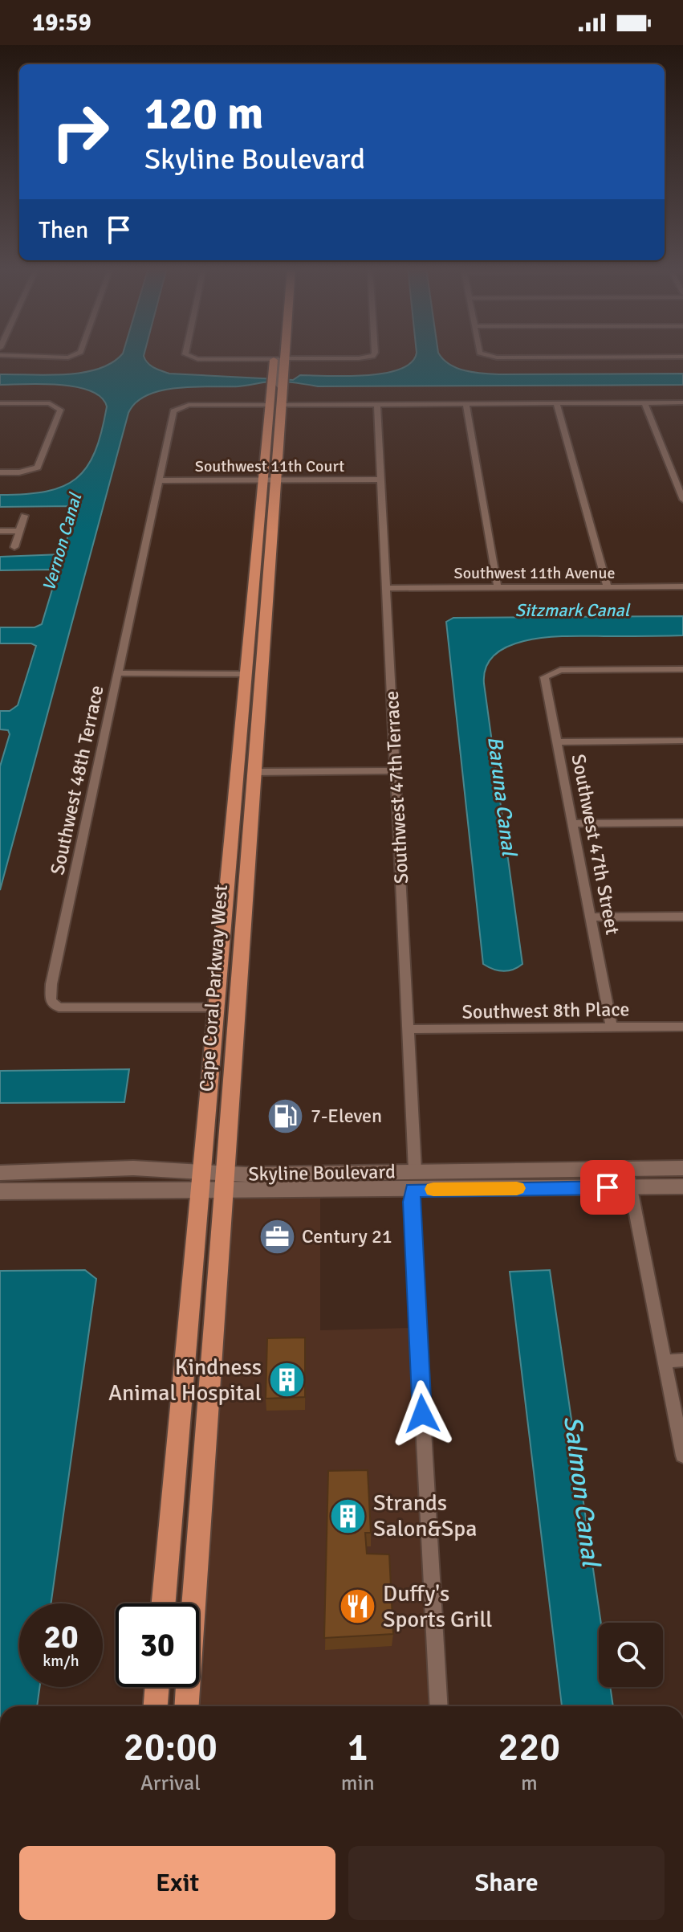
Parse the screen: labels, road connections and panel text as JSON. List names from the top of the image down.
{
  "streets": {
    "main road": ["Cape Coral Parkway West"],
    "street": [
      "Southwest 11th Court",
      "Southwest 11th Avenue",
      "Southwest 48th Terrace",
      "Southwest 47th Terrace",
      "Southwest 47th Street",
      "Southwest 8th Place",
      "Skyline Boulevard"
    ]
  },
  "crossings": [
    ["Southwest 11th Court", "Southwest 48th Terrace"],
    ["Southwest 11th Court", "Southwest 47th Terrace"],
    ["Southwest 11th Court", "Cape Coral Parkway West"],
    ["Southwest 11th Avenue", "Southwest 47th Terrace"],
    ["Southwest 48th Terrace", "Cape Coral Parkway West"],
    ["Southwest 47th Terrace", "Southwest 8th Place"],
    ["Southwest 47th Terrace", "Skyline Boulevard"],
    ["Southwest 47th Street", "Southwest 8th Place"],
    ["Cape Coral Parkway West", "Skyline Boulevard"]
  ],
  "water": [
    "Vernon Canal",
    "Sitzmark Canal",
    "Baruna Canal",
    "Salmon Canal"
  ],
  "places": {
    "fuel station": ["7-Eleven"],
    "office": ["Century 21"],
    "building": ["Kindness Animal Hospital", "Strands Salon&Spa"],
    "restaurant": ["Duffy's Sports Grill"]
  },
  "page": {
    "status": "19:59",
    "turn": ["120 m", "Skyline Boulevard"],
    "then": "Then",
    "speed": "20 km/h",
    "limit": "30",
    "eta": [
      "20:00",
      "Arrival",
      "1",
      "min",
      "220",
      "m"
    ],
    "buttons": ["Exit", "Share"]
  }
}
